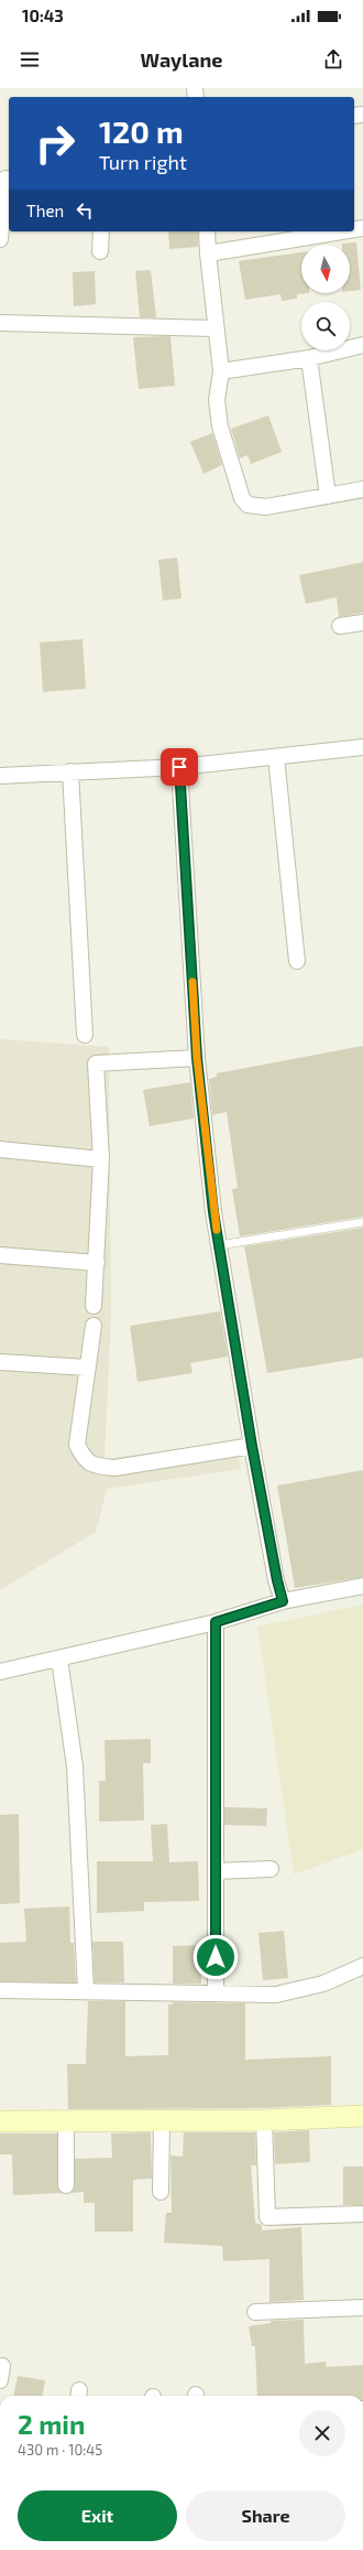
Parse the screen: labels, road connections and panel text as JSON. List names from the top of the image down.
{
  "north": "bottom",
  "page": {
    "status": "10:43",
    "header": "Waylane",
    "turn": ["120 m", "Turn right"],
    "then": "Then",
    "heading": ["2 min", "430 m · 10:45"],
    "buttons": ["Exit", "Share"]
  }
}
